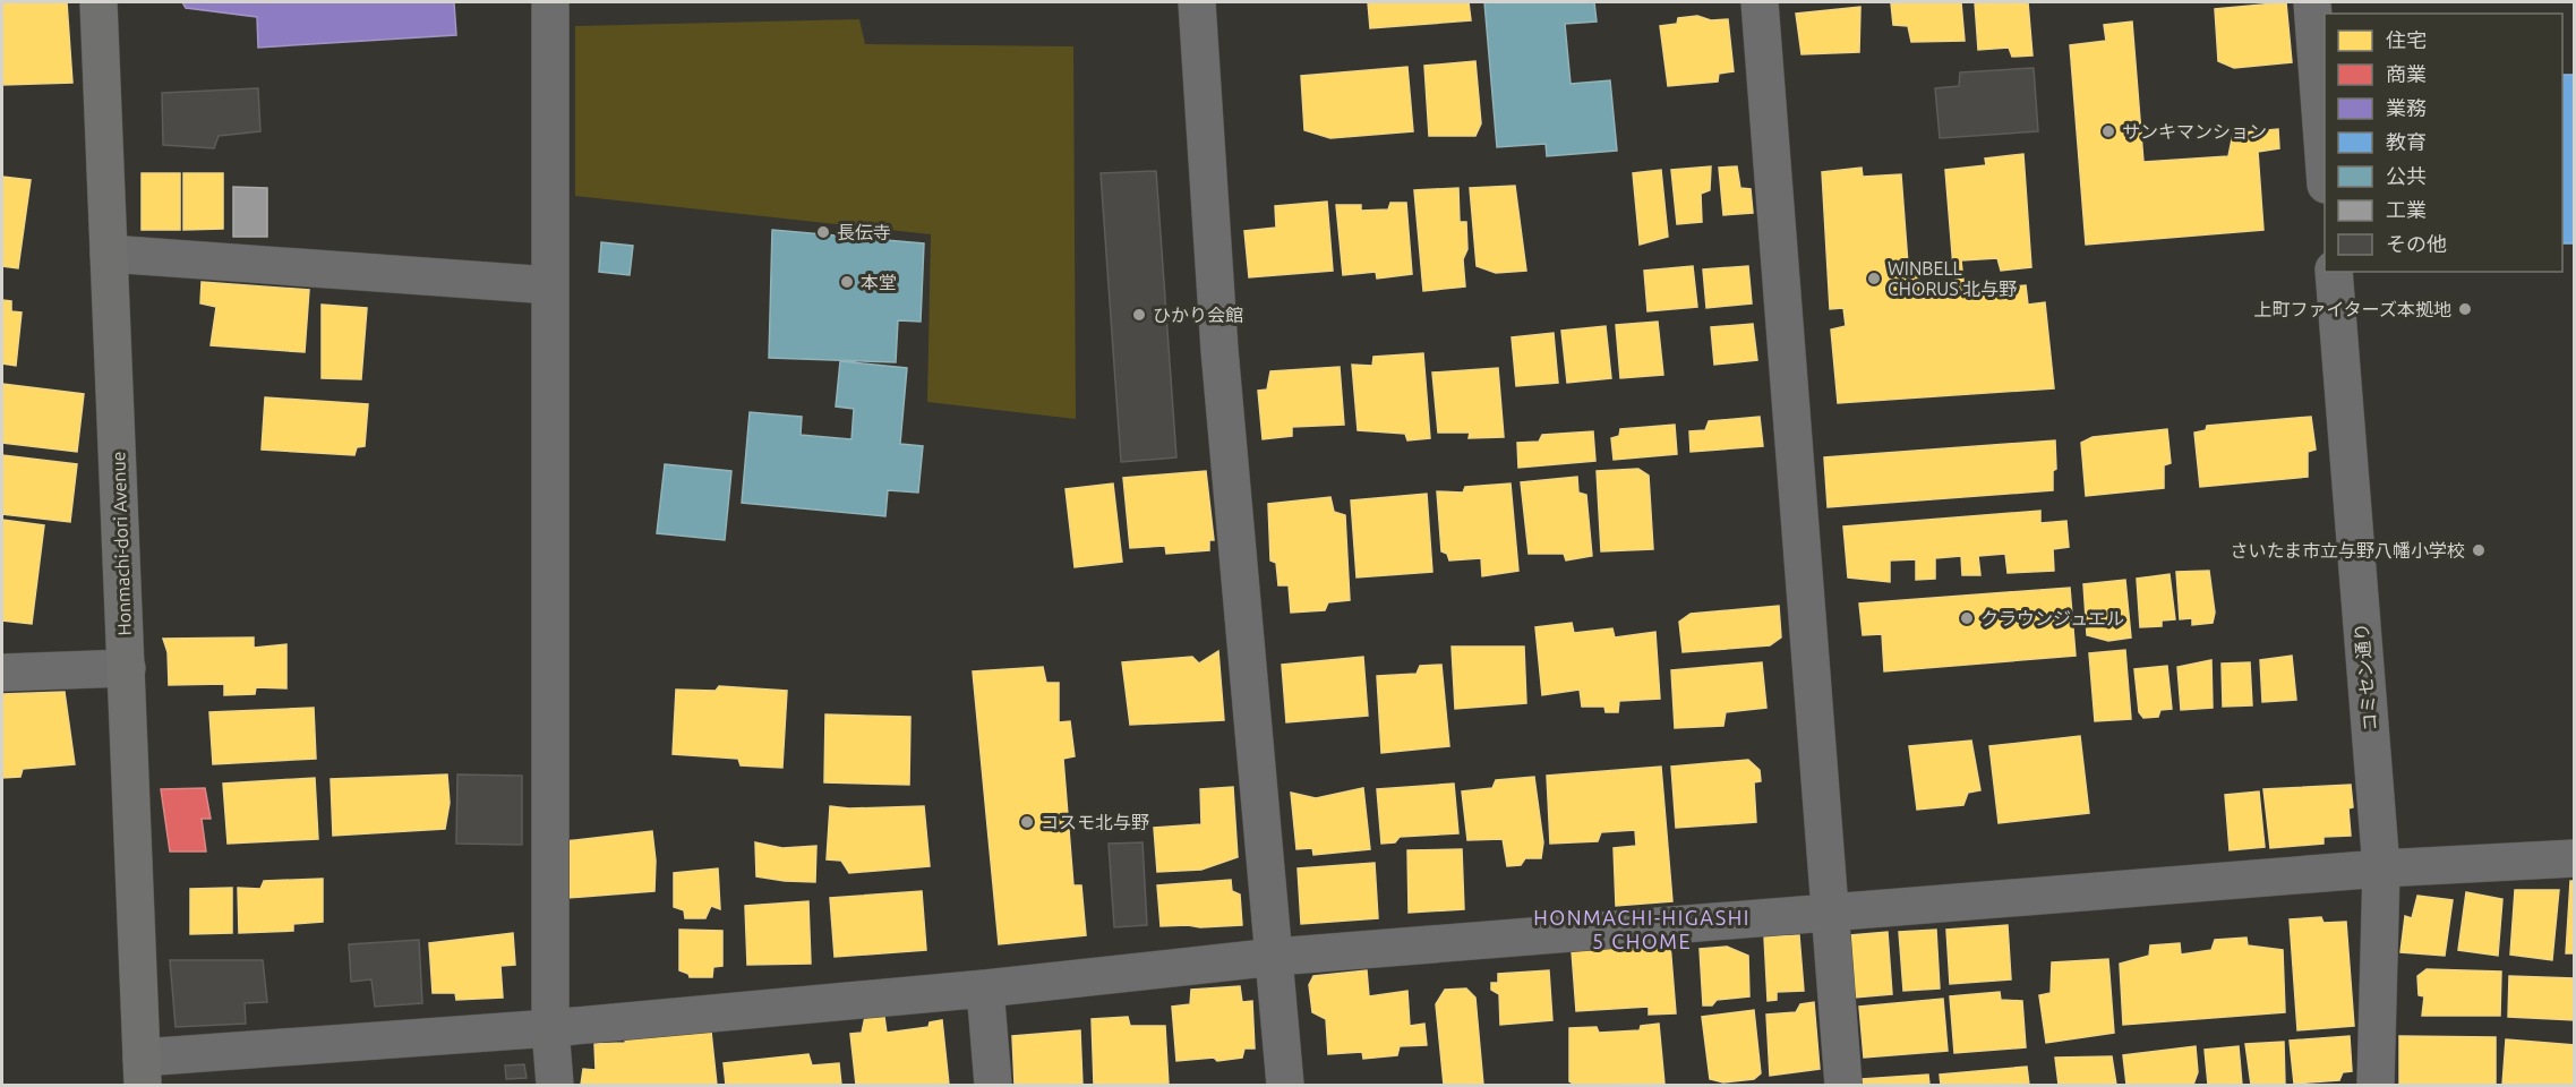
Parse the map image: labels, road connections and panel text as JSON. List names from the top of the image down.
{
  "streets": {
    "main road": ["Honmachi-dori Avenue"],
    "street": ["コミセン通り"]
  },
  "districts": ["HONMACHI-HIGASHI 5 CHOME"],
  "places": [
    "サンキマンション",
    "長伝寺",
    "WINBELL CHORUS 北与野",
    "本堂",
    "上町ファイターズ本拠地",
    "ひかり会館",
    "さいたま市立与野八幡小学校",
    "クラウンジュエル",
    "コスモ北与野"
  ],
  "legend": [
    "住宅",
    "商業",
    "業務",
    "教育",
    "公共",
    "工業",
    "その他"
  ]
}
